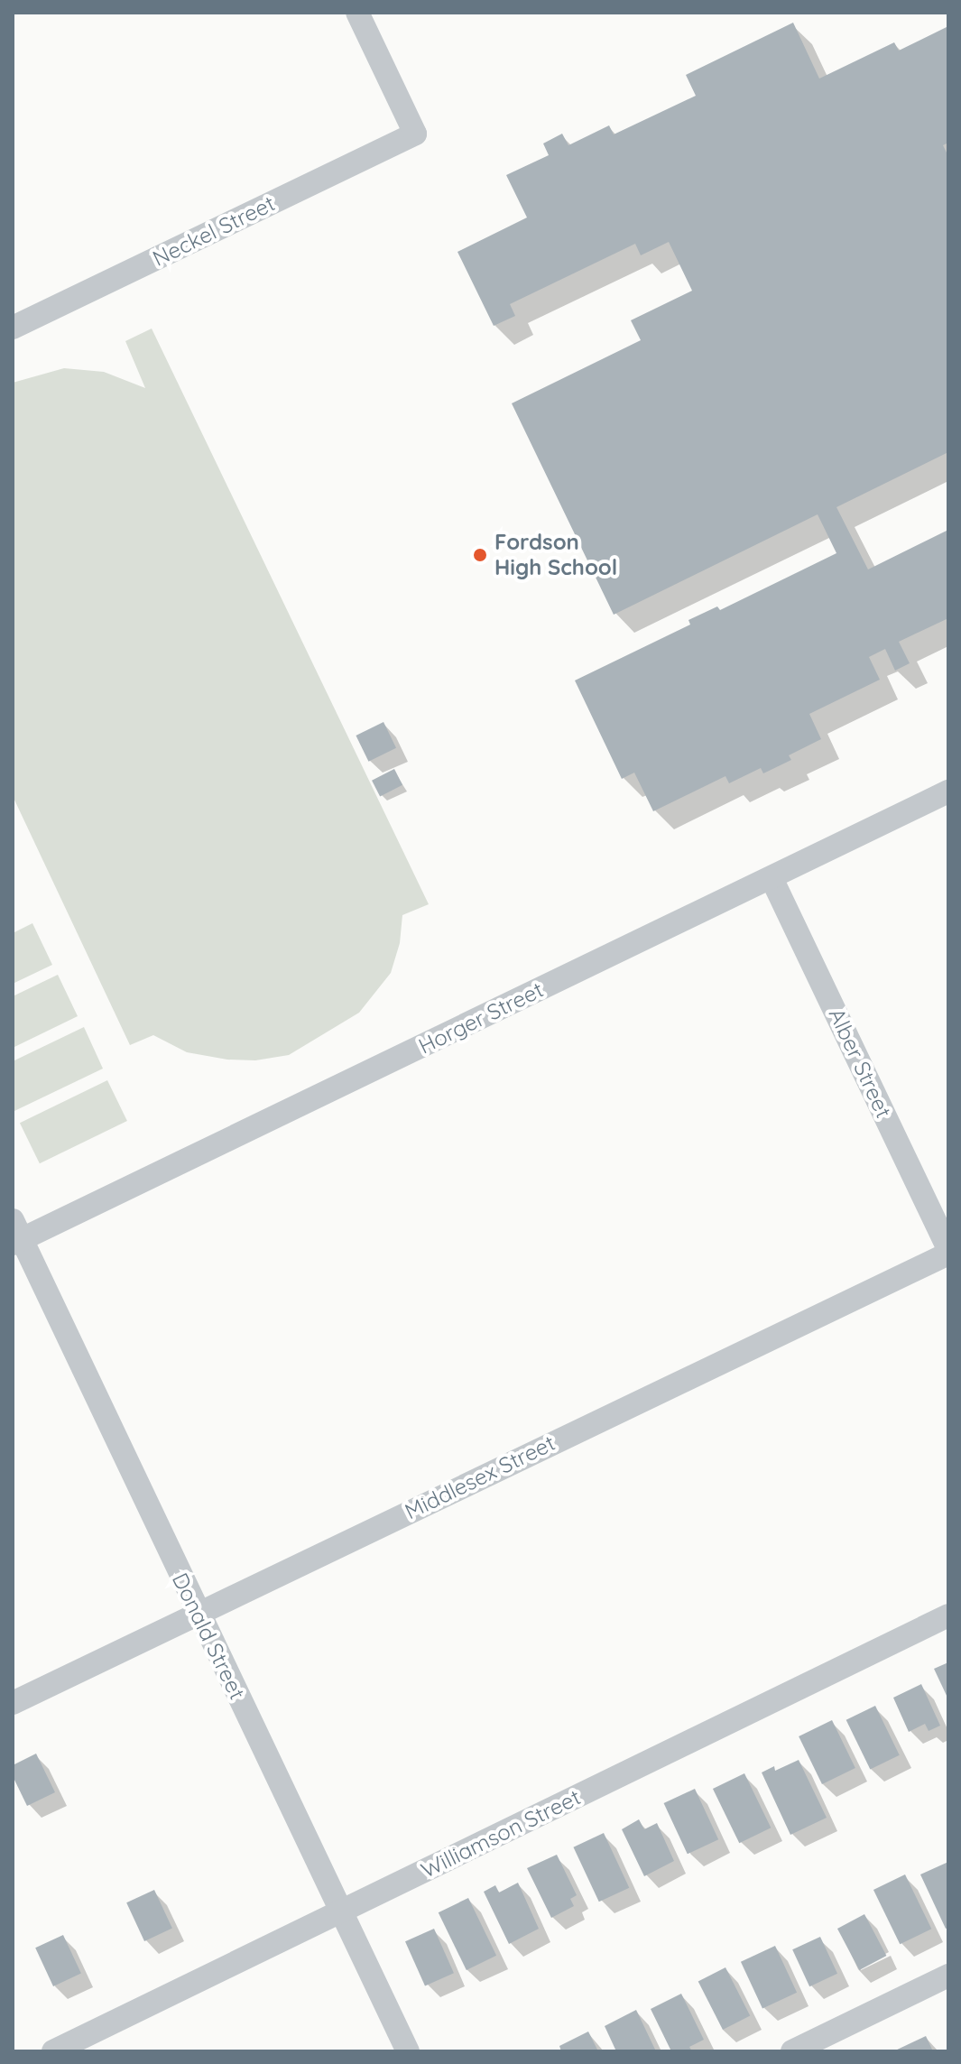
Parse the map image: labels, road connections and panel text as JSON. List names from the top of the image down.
{
  "streets": {
    "street": [
      "Neckel Street",
      "Horger Street",
      "Alber Street",
      "Middlesex Street",
      "Donald Street",
      "Williamson Street"
    ]
  },
  "crossings": [
    ["Horger Street", "Alber Street"],
    ["Horger Street", "Donald Street"],
    ["Alber Street", "Middlesex Street"],
    ["Middlesex Street", "Donald Street"],
    ["Donald Street", "Williamson Street"]
  ],
  "places": ["Fordson High School"]
}
